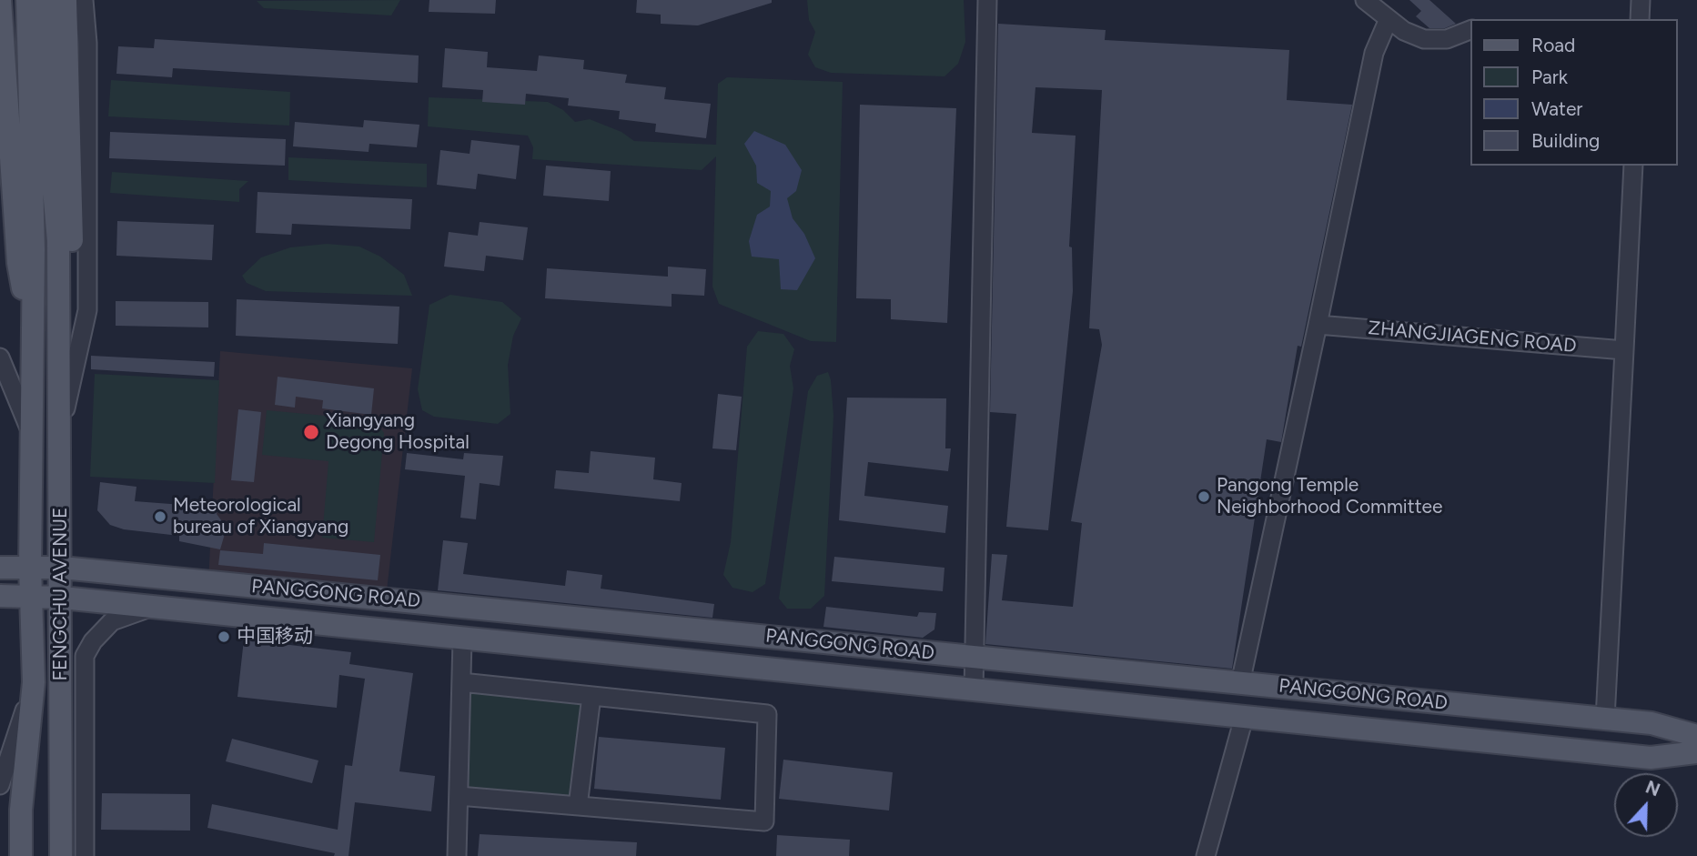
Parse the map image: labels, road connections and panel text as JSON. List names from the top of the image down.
{
  "streets": {
    "main road": ["FENGCHU AVENUE", "PANGGONG ROAD"],
    "street": ["ZHANGJIAGENG ROAD"]
  },
  "crossings": [
    ["FENGCHU AVENUE", "PANGGONG ROAD"]
  ],
  "places": [
    "Xiangyang Degong Hospital",
    "Pangong Temple Neighborhood Committee",
    "Meteorological bureau of Xiangyang",
    "中国移动"
  ],
  "legend": [
    "Road",
    "Park",
    "Water",
    "Building"
  ],
  "north": "top"
}
